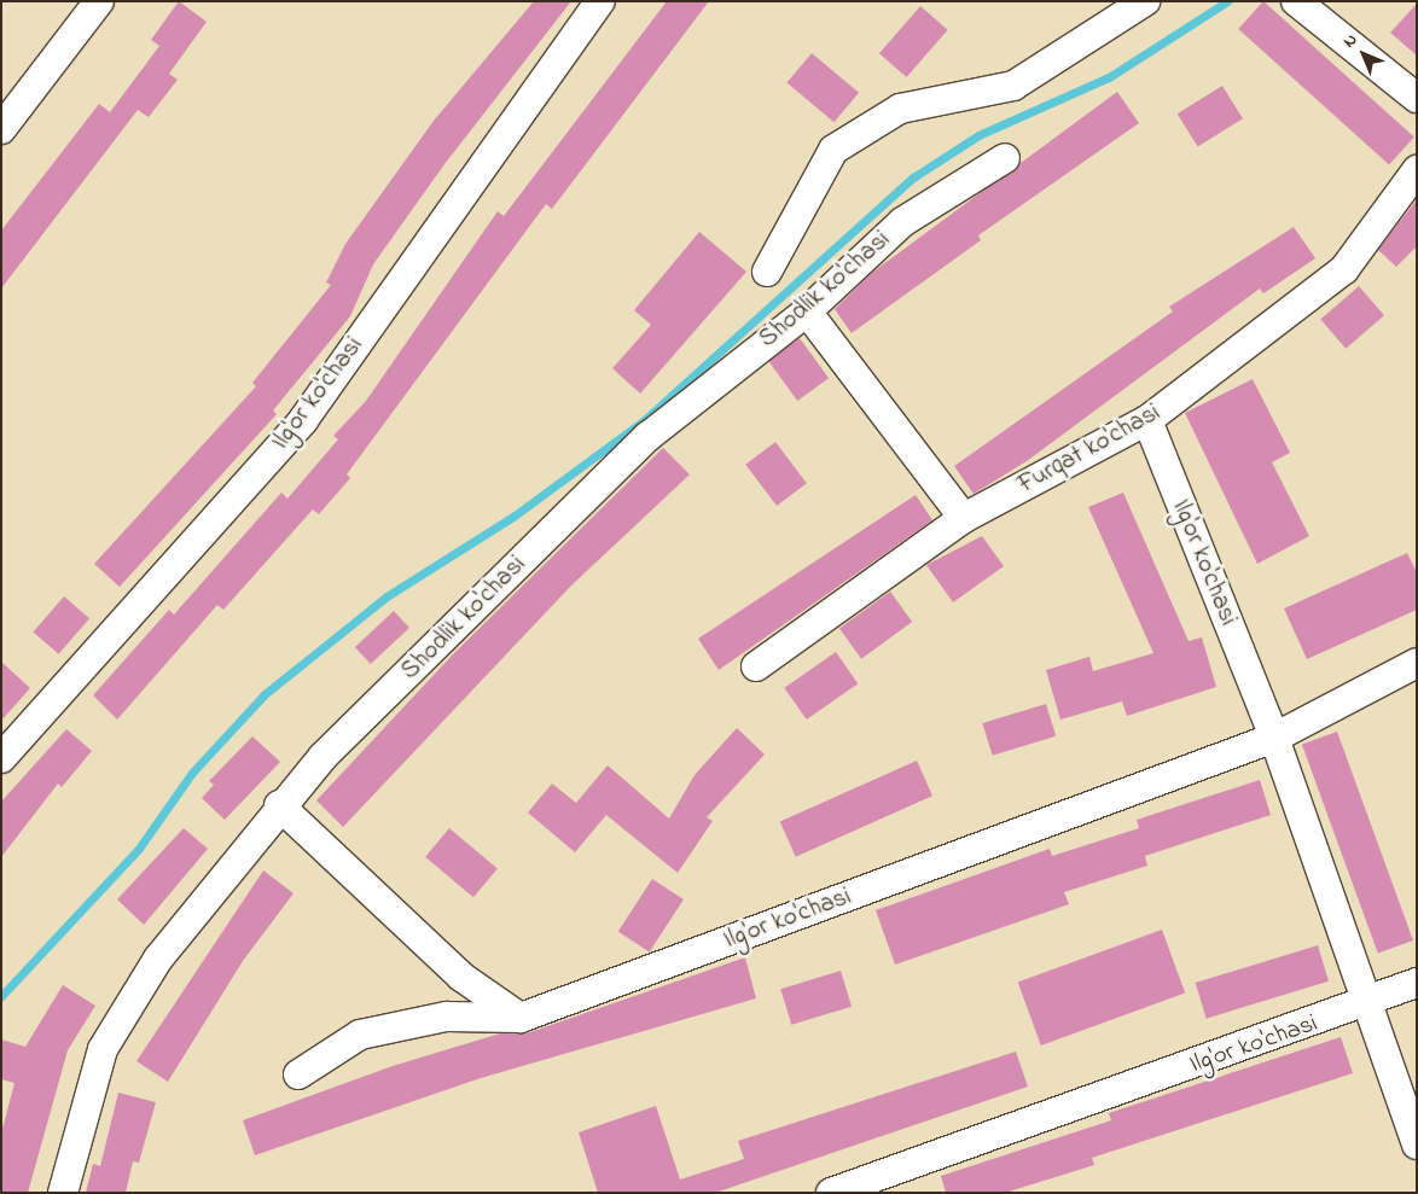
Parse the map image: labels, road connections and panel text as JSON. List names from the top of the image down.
{
  "streets": {
    "street": ["Shodlik ko'chasi", "Ilg'or ko'chasi", "Furqat ko'chasi"]
  },
  "crossings": [
    ["Ilg'or ko'chasi", "Furqat ko'chasi"]
  ],
  "north": "top left"
}
